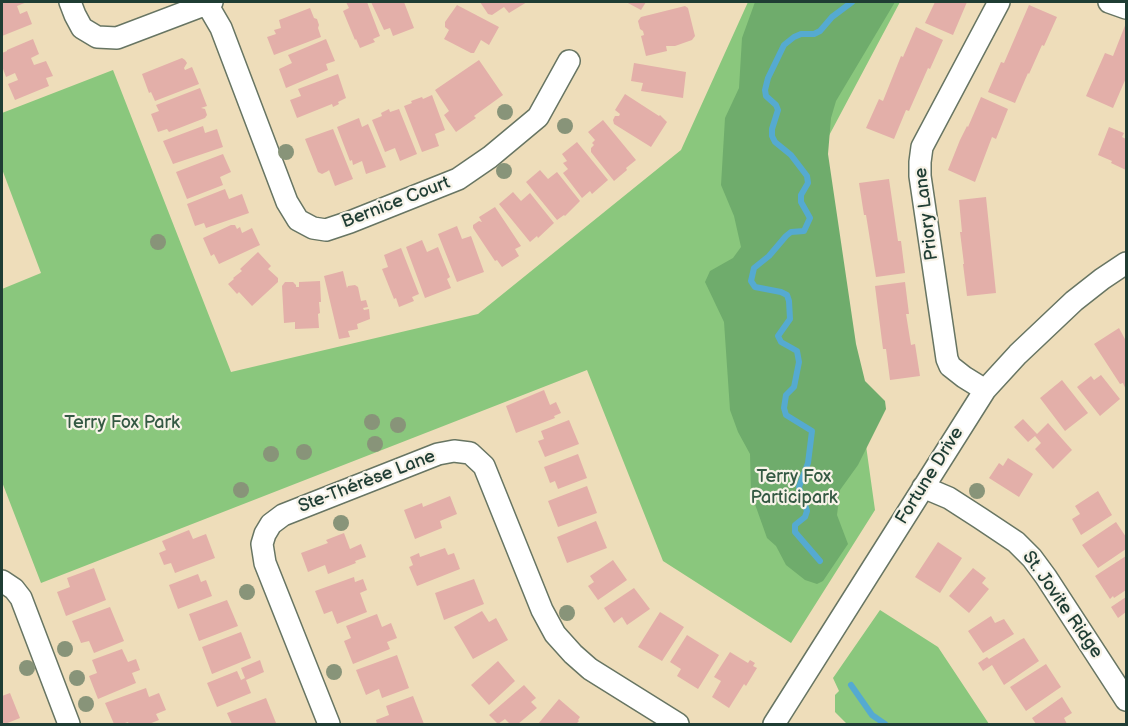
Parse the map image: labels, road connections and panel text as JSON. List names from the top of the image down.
{
  "streets": {
    "street": [
      "Bernice Court",
      "Priory Lane",
      "Fortune Drive",
      "Ste-Thérèse Lane",
      "St. Jovite Ridge"
    ]
  },
  "crossings": [
    ["Priory Lane", "Fortune Drive"],
    ["Fortune Drive", "St. Jovite Ridge"]
  ],
  "parks": ["Terry Fox Park", "Terry Fox Participark"]
}
